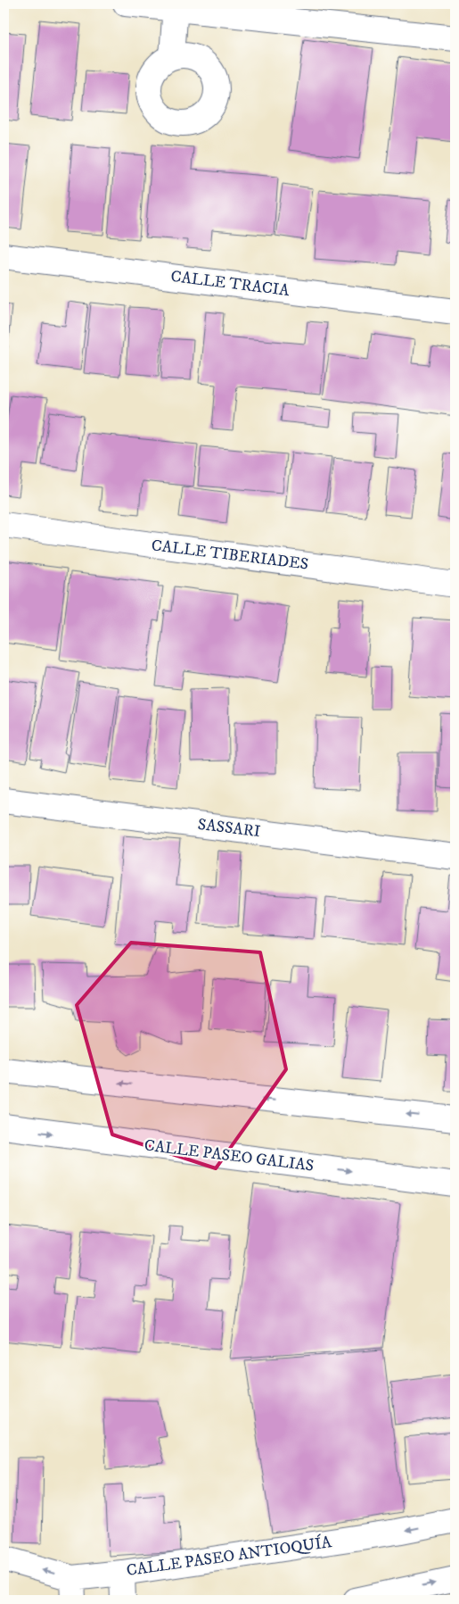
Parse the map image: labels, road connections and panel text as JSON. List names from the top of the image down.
{
  "streets": {
    "street": [
      "CALLE TRACIA",
      "CALLE TIBERIADES",
      "SASSARI",
      "CALLE PASEO GALIAS",
      "CALLE PASEO ANTIOQUÍA"
    ]
  },
  "one_way": ["CALLE PASEO ANTIOQUÍA"]
}
